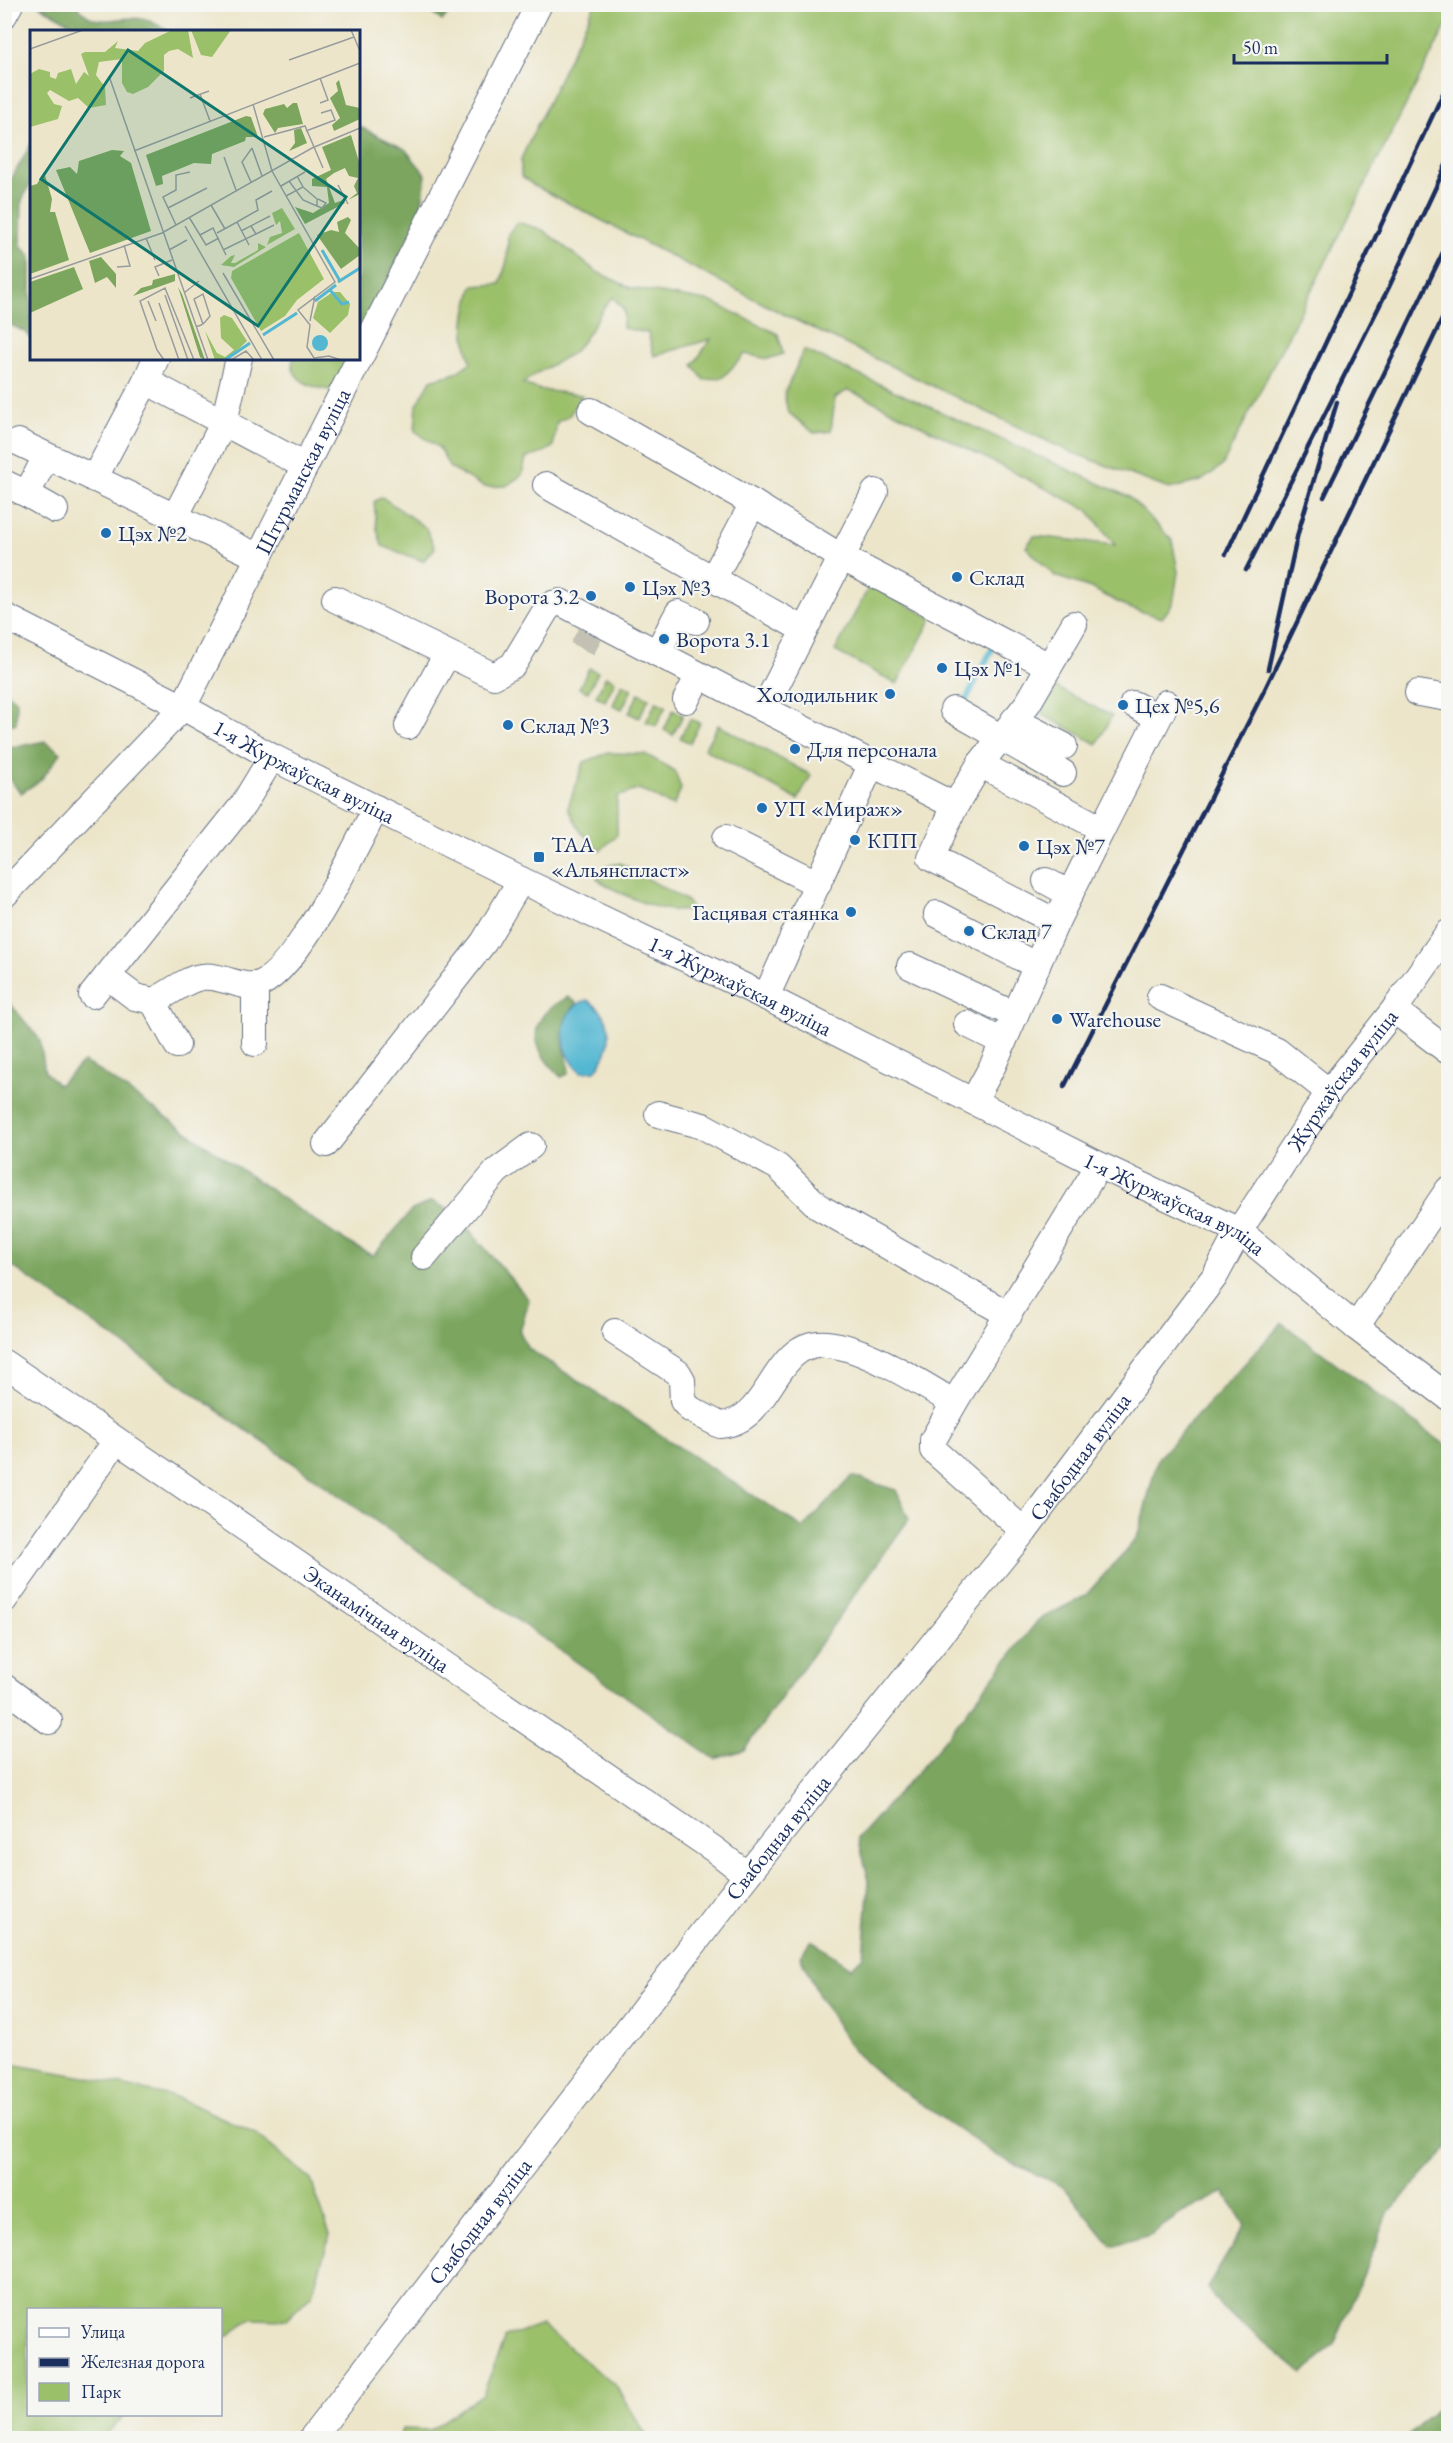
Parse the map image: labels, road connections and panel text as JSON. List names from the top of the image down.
{
  "streets": {
    "street": [
      "Штурманская вуліца",
      "1-я Журжаўская вуліца",
      "Журжаўская вуліца",
      "Свабодная вуліца",
      "Эканамічная вуліца"
    ]
  },
  "crossings": [
    ["Штурманская вуліца", "1-я Журжаўская вуліца"],
    ["1-я Журжаўская вуліца", "Журжаўская вуліца"],
    ["1-я Журжаўская вуліца", "Свабодная вуліца"],
    ["Журжаўская вуліца", "Свабодная вуліца"],
    ["Свабодная вуліца", "Эканамічная вуліца"]
  ],
  "places": {
    "other": [
      "Цэх №2",
      "Склад",
      "Цэх №3",
      "Ворота 3.2",
      "Ворота 3.1",
      "Цэх №1",
      "Холодильник",
      "Цех №5,6",
      "Склад №3",
      "Для персонала",
      "УП «Мираж»",
      "КПП",
      "Цэх №7",
      "Гасцявая стаянка",
      "Склад 7",
      "Warehouse"
    ],
    "transit": ["ТАА «Альянспласт»"]
  },
  "legend": ["Улица", "Железная дорога", "Парк"],
  "scale_bar": "50 m"
}
